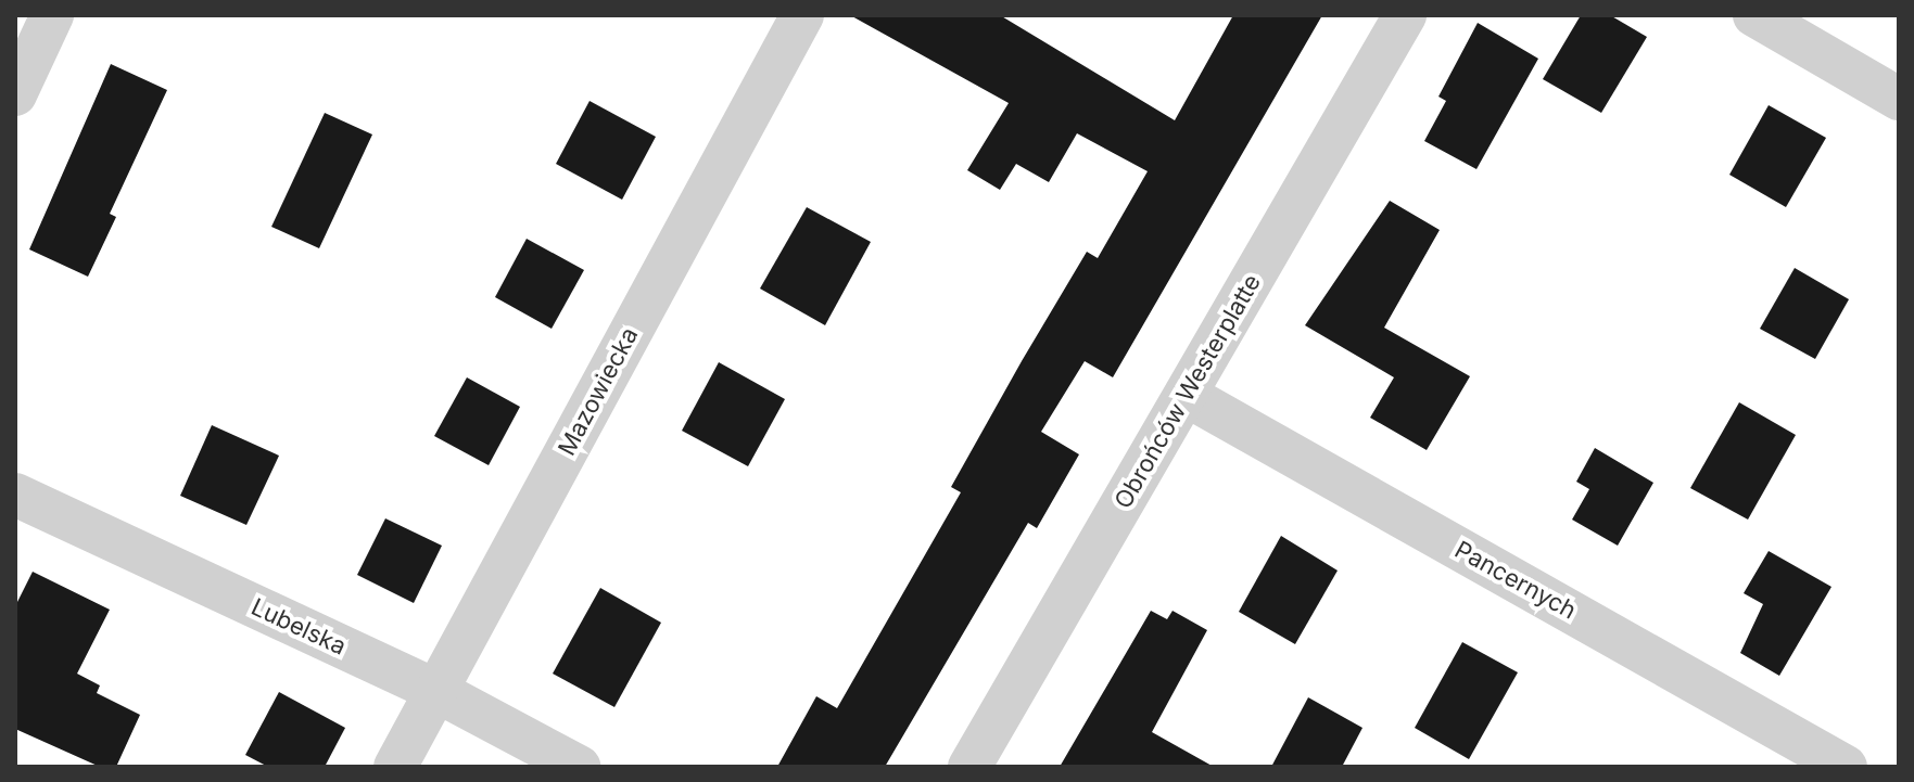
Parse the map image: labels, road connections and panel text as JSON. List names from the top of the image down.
{
  "streets": {
    "street": [
      "Mazowiecka",
      "Obrońców Westerplatte",
      "Pancernych",
      "Lubelska"
    ]
  },
  "crossings": [
    ["Mazowiecka", "Lubelska"],
    ["Obrońców Westerplatte", "Pancernych"]
  ]
}
